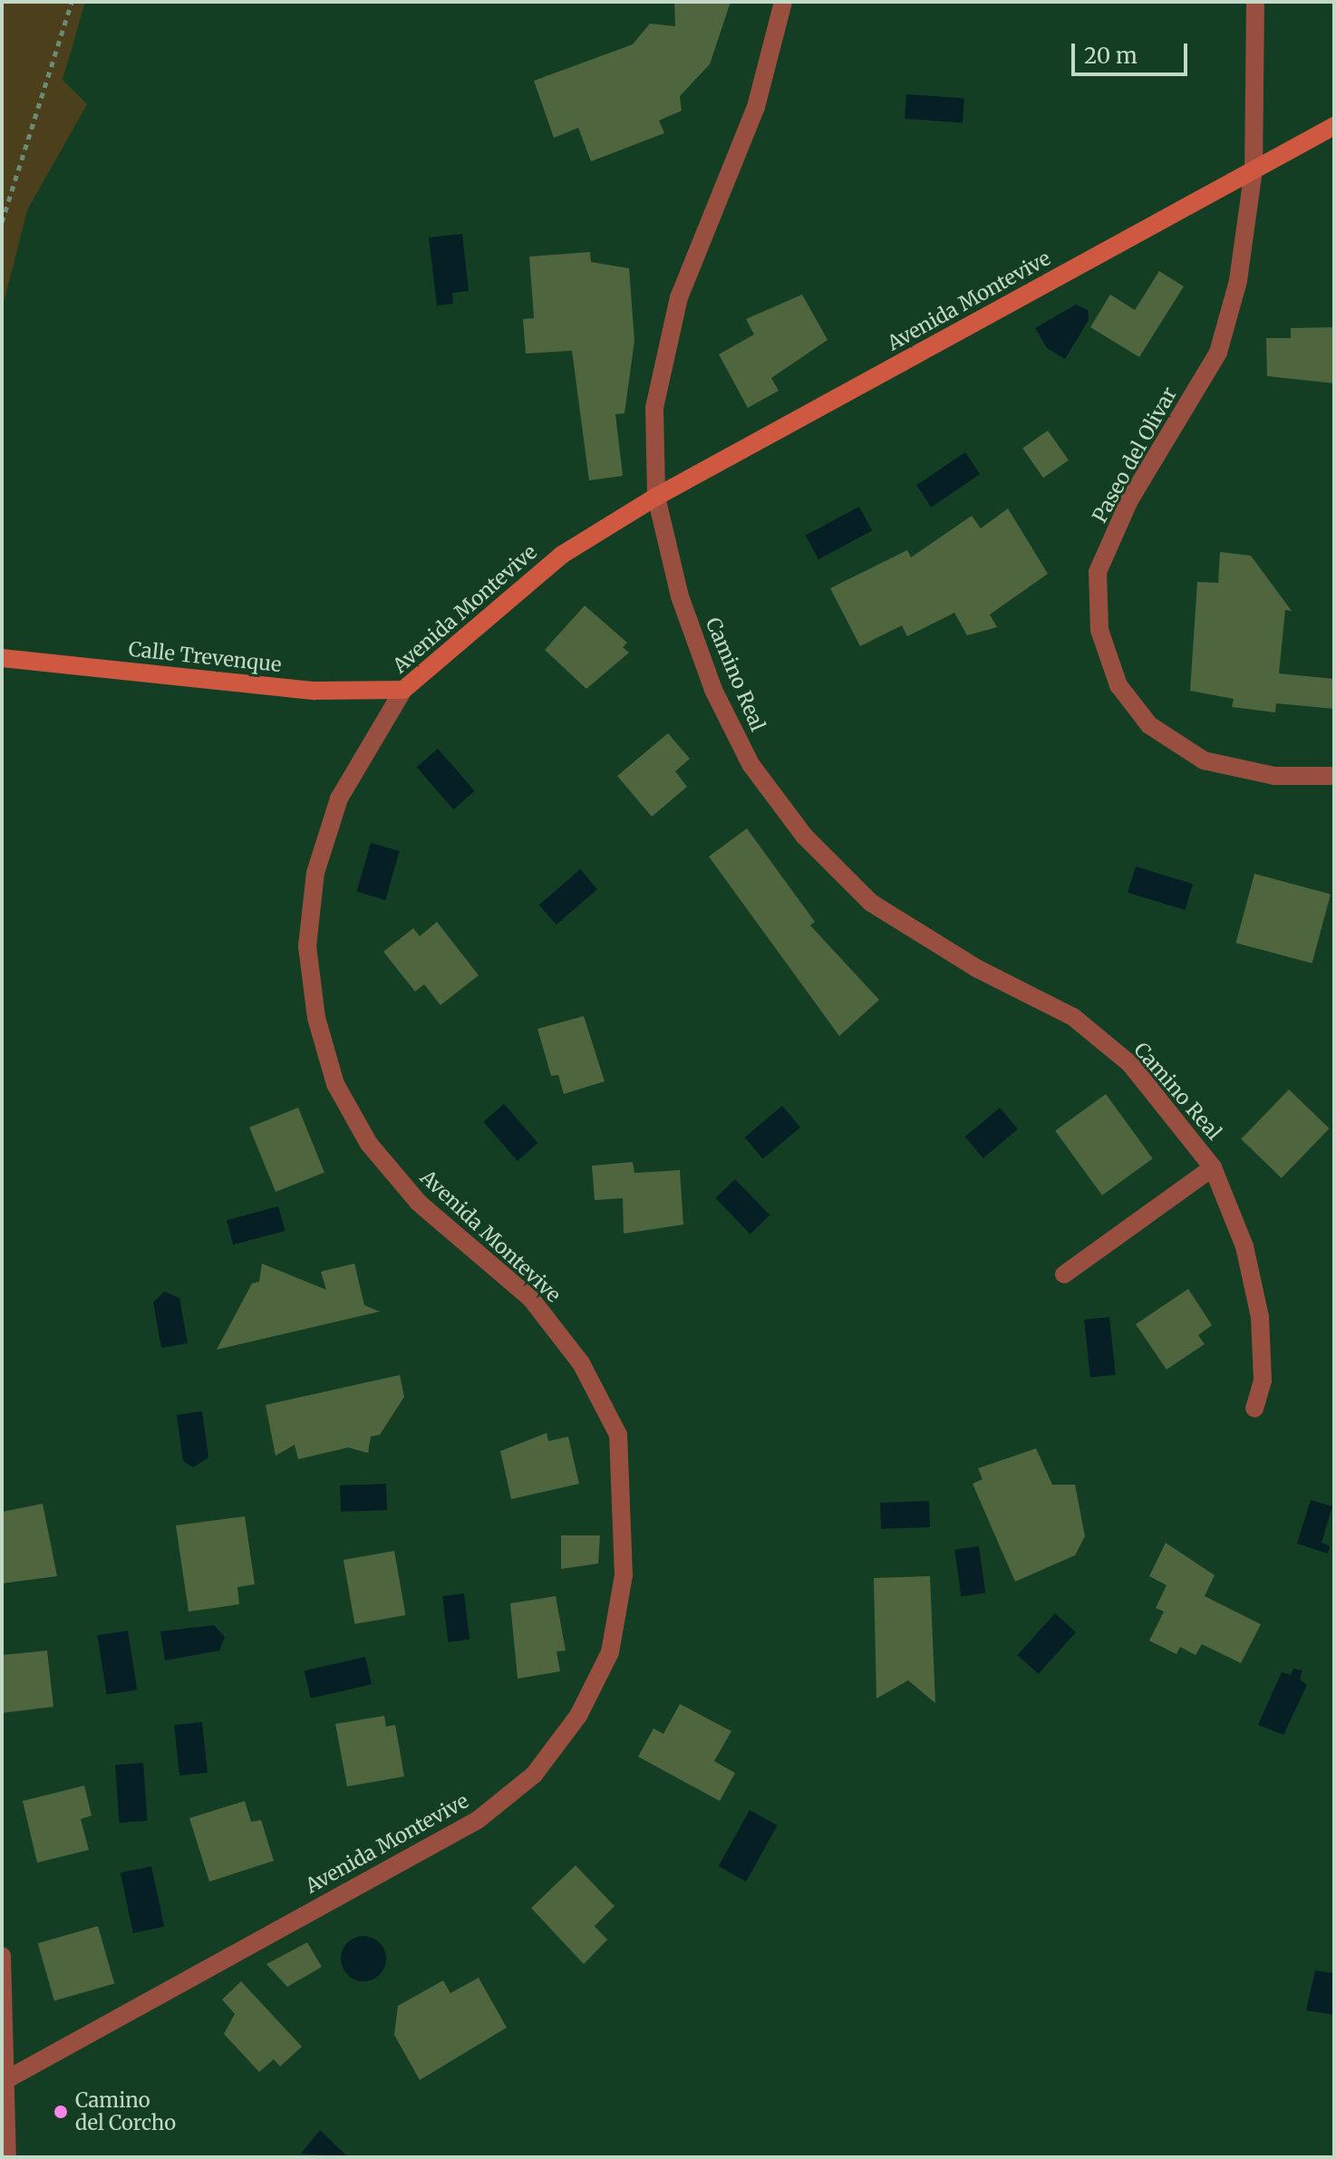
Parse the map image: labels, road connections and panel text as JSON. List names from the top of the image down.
{
  "streets": {
    "street": [
      "Avenida Montevive",
      "Paseo del Olivar",
      "Calle Trevenque",
      "Camino Real"
    ]
  },
  "crossings": [
    ["Avenida Montevive", "Paseo del Olivar"],
    ["Avenida Montevive", "Calle Trevenque"],
    ["Avenida Montevive", "Camino Real"]
  ],
  "places": ["Camino del Corcho"],
  "scale_bar": "20 m"
}
